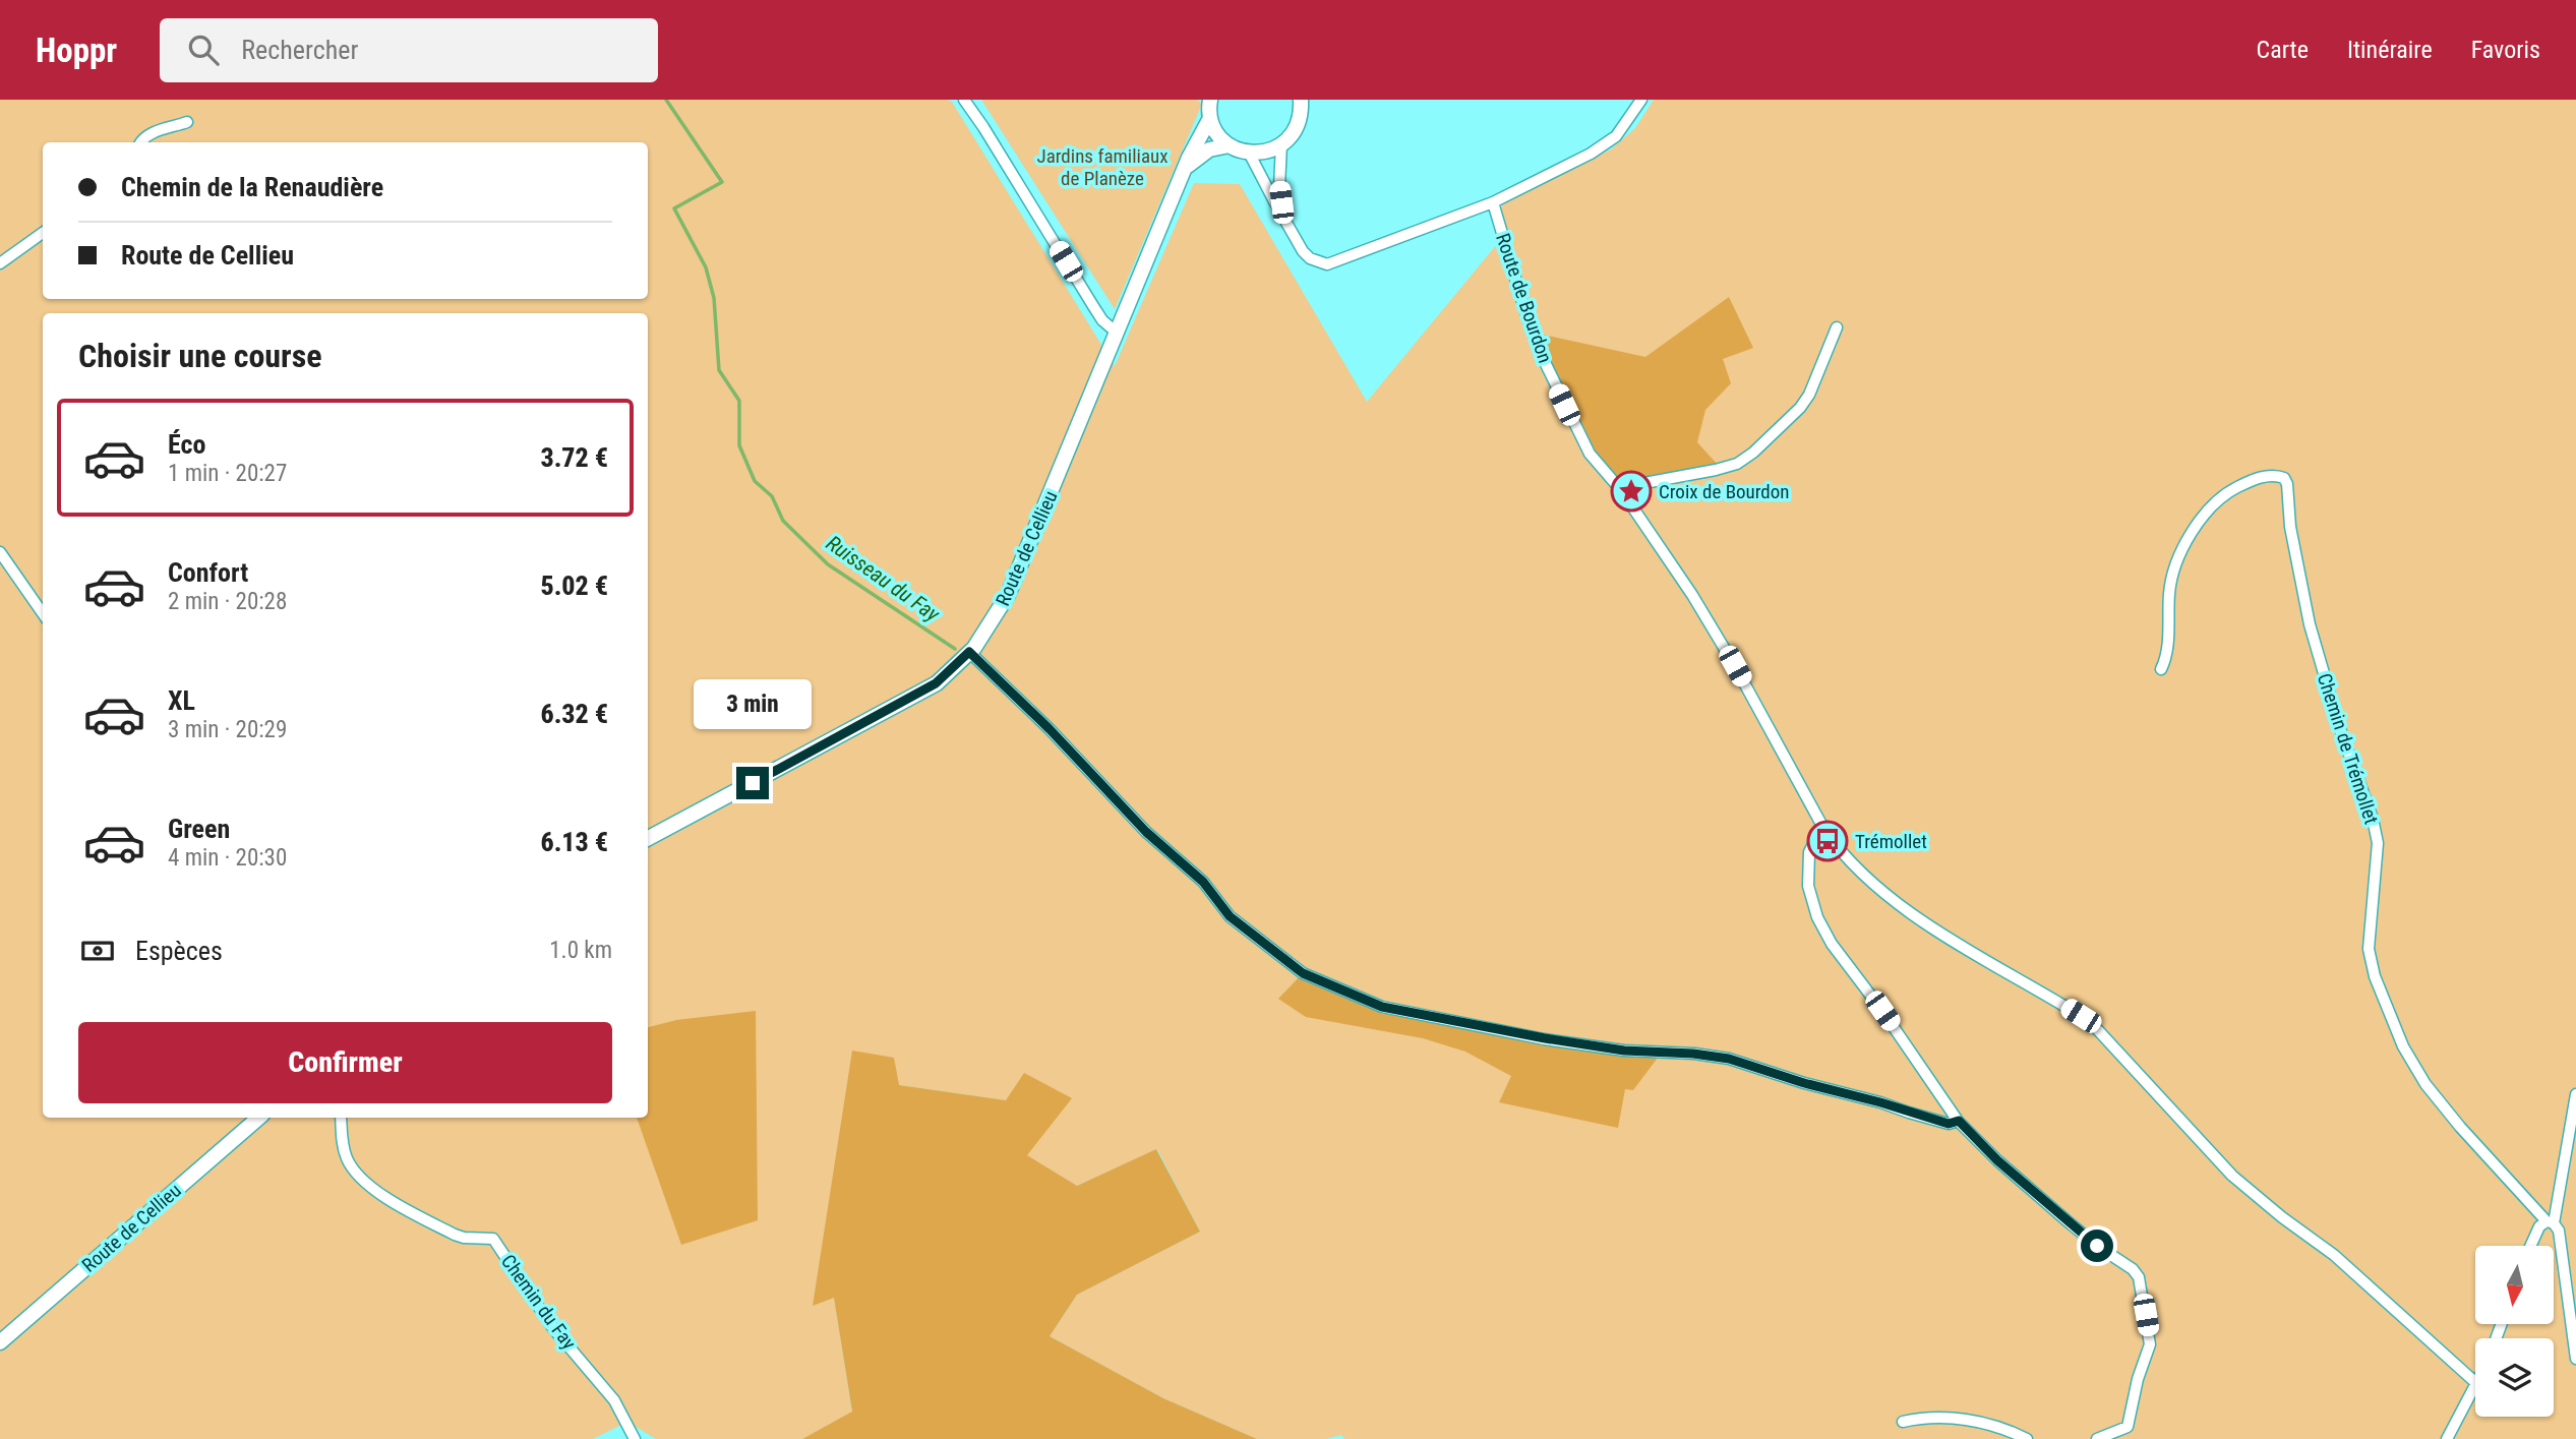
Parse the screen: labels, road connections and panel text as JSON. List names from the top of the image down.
{
  "streets": {
    "main road": ["Route de Cellieu"],
    "street": ["Route de Bourdon", "Chemin de Trémollet", "Chemin du Fay"]
  },
  "water": ["Ruisseau du Fay"],
  "parks": ["Jardins familiaux de Planèze"],
  "places": {
    "place": ["Croix de Bourdon"],
    "bus stop": ["Trémollet"]
  },
  "north": "bottom",
  "page": {
    "header": "Hoppr",
    "search": "Rechercher",
    "nav": ["Carte", "Itinéraire", "Favoris"],
    "banner": ["Chemin de la Renaudière", "Route de Cellieu"],
    "heading": "Choisir une course",
    "list": [
      {
        "name": "Éco",
        "note": "1 min · 20:27",
        "value": "3.72 €"
      },
      {
        "name": "Confort",
        "note": "2 min · 20:28",
        "value": "5.02 €"
      },
      {
        "name": "XL",
        "note": "3 min · 20:29",
        "value": "6.32 €"
      },
      {
        "name": "Green",
        "note": "4 min · 20:30",
        "value": "6.13 €"
      }
    ],
    "bubble": "3 min",
    "pay": ["Espèces", "1.0 km"],
    "buttons": "Confirmer"
  }
}
